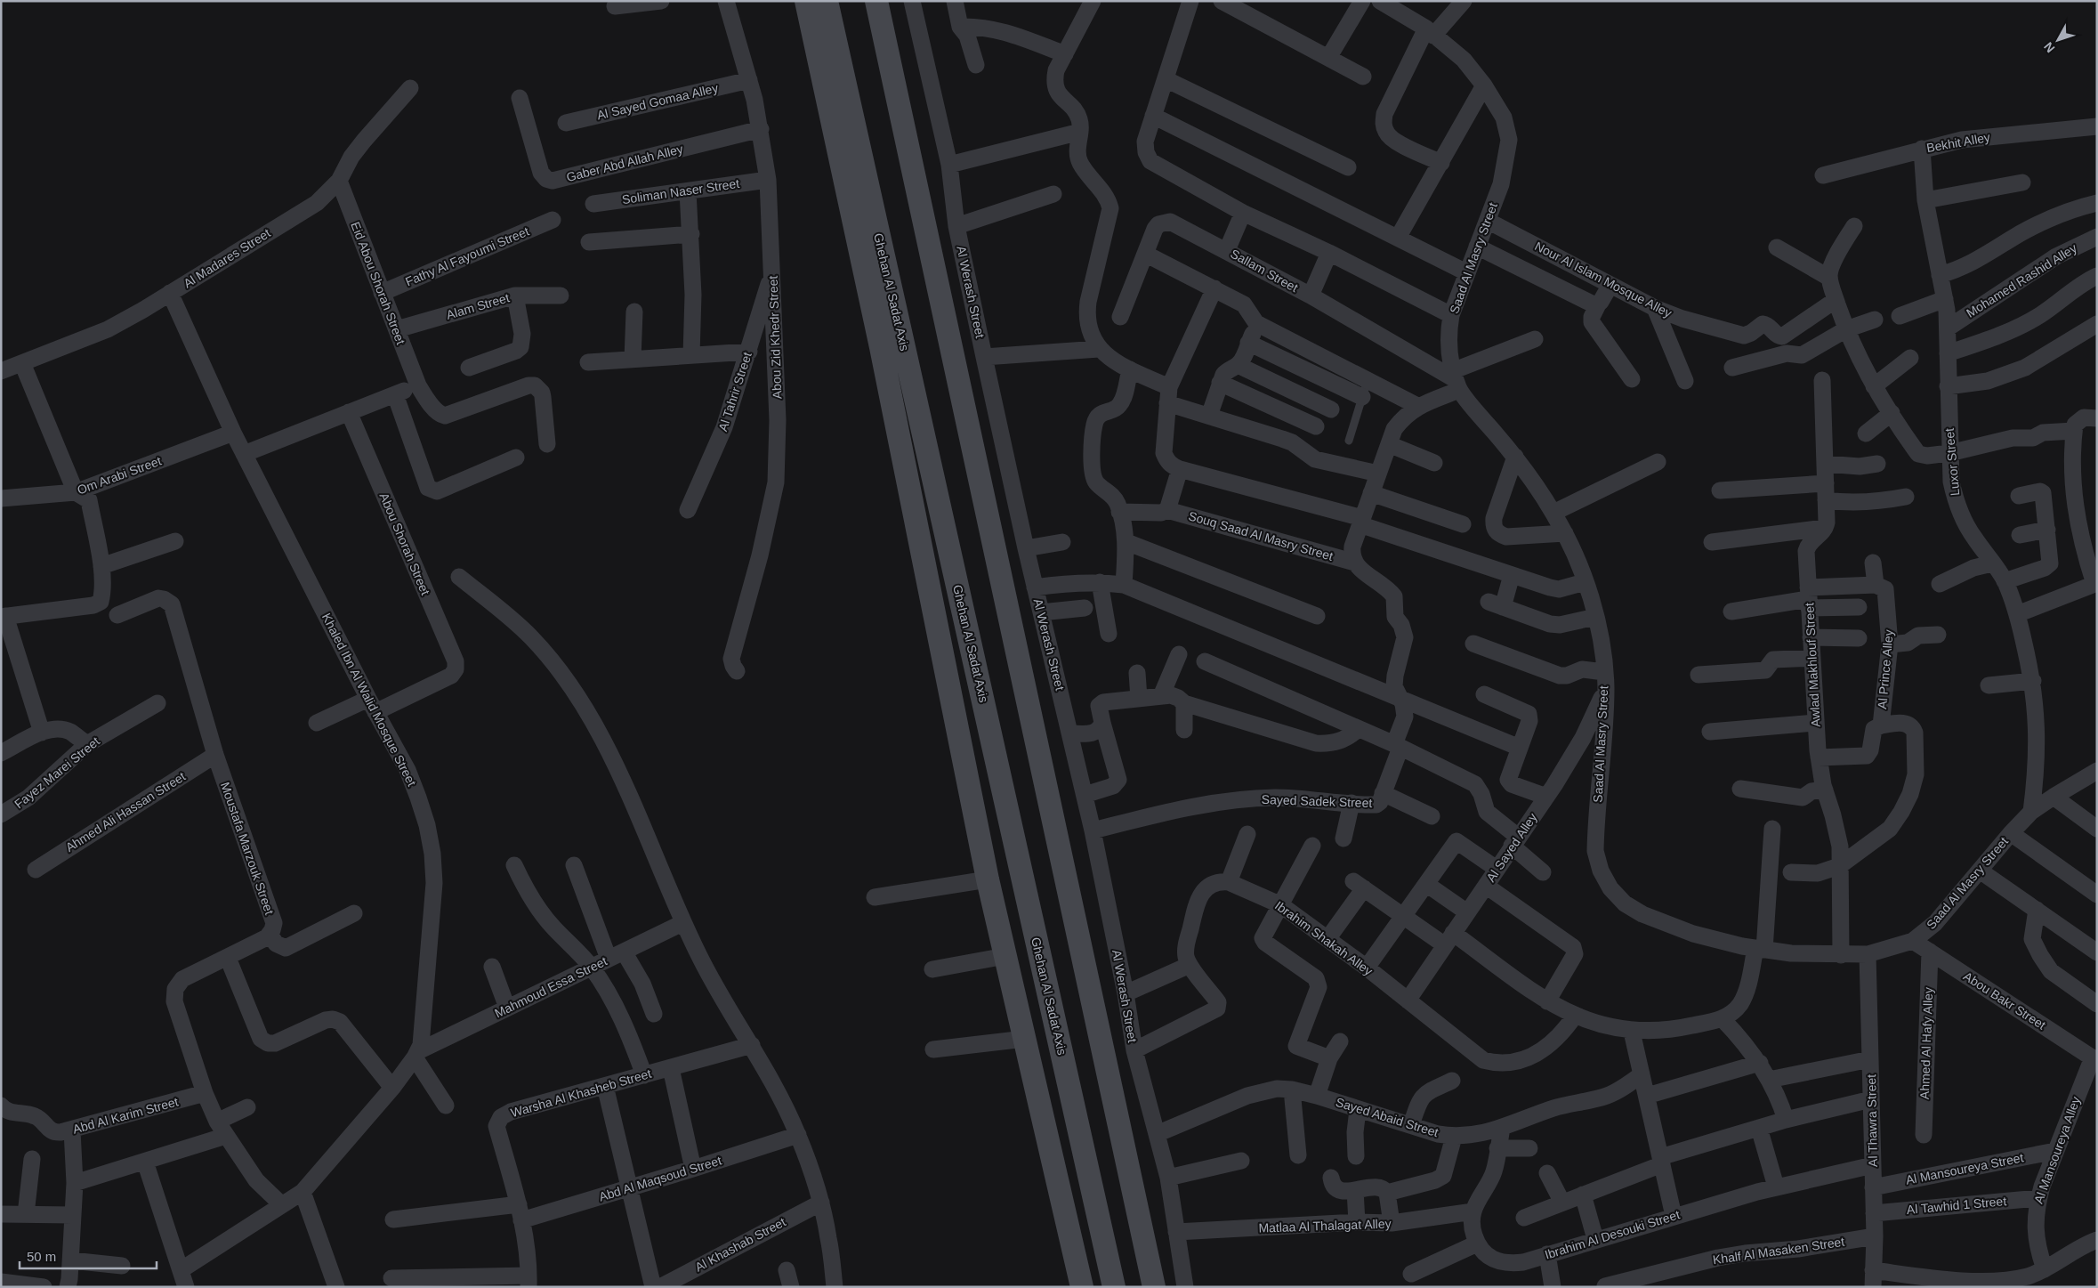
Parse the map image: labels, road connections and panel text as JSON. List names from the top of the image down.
{
  "streets": {
    "main road": ["Ghehan Al Sadat Axis"],
    "street": [
      "Al Sayed Gomaa Alley",
      "Bekhit Alley",
      "Gaber Abd Allah Alley",
      "Soliman Naser Street",
      "Fathy Al Fayoumi Street",
      "Al Madares Street",
      "Saad Al Masry Street",
      "Sallam Street",
      "Nour Al Islam Mosque Alley",
      "Mohamed Rashid Alley",
      "Eid Abou Shorah Street",
      "Al Werash Street",
      "Alam Street",
      "Abou Zid Khedr Street",
      "Al Tahrir Street",
      "Luxor Street",
      "Om Arabi Street",
      "Souq Saad Al Masry Street",
      "Abou Shorah Street",
      "Awlad Makhlouf Street",
      "Al Prince Alley",
      "Khaled Ibn Al Walid Mosque Street",
      "Fayez Marei Street",
      "Sayed Sadek Street",
      "Ahmed Ali Hassan Street",
      "Al Sayed Alley",
      "Moustafa Marzouk Street",
      "Ibrahim Shakah Alley",
      "Mahmoud Essa Street",
      "Abou Bakr Street",
      "Ahmed Al Hafy Alley",
      "Warsha Al Khasheb Street",
      "Abd Al Karim Street",
      "Sayed Abaid Street",
      "Al Thawra Street",
      "Al Mansoureya Alley",
      "Al Mansoureya Street",
      "Abd Al Maqsoud Street",
      "Al Tawhid 1 Street",
      "Matlaa Al Thalagat Alley",
      "Ibrahim Al Desouki Street",
      "Al Khashab Street",
      "Khalf Al Masaken Street"
    ]
  },
  "crossings": [
    ["Al Sayed Gomaa Alley", "Abou Zid Khedr Street"],
    ["Bekhit Alley", "Luxor Street"],
    ["Gaber Abd Allah Alley", "Abou Zid Khedr Street"],
    ["Soliman Naser Street", "Abou Zid Khedr Street"],
    ["Fathy Al Fayoumi Street", "Eid Abou Shorah Street"],
    ["Al Madares Street", "Eid Abou Shorah Street"],
    ["Al Madares Street", "Khaled Ibn Al Walid Mosque Street"],
    ["Saad Al Masry Street", "Sallam Street"],
    ["Saad Al Masry Street", "Nour Al Islam Mosque Alley"],
    ["Saad Al Masry Street", "Luxor Street"],
    ["Saad Al Masry Street", "Awlad Makhlouf Street"],
    ["Saad Al Masry Street", "Al Sayed Alley"],
    ["Saad Al Masry Street", "Abou Bakr Street"],
    ["Saad Al Masry Street", "Al Thawra Street"],
    ["Mohamed Rashid Alley", "Luxor Street"],
    ["Eid Abou Shorah Street", "Alam Street"],
    ["Al Werash Street", "Sayed Sadek Street"],
    ["Al Werash Street", "Sayed Abaid Street"],
    ["Al Werash Street", "Matlaa Al Thalagat Alley"],
    ["Abou Zid Khedr Street", "Al Tahrir Street"],
    ["Om Arabi Street", "Khaled Ibn Al Walid Mosque Street"],
    ["Souq Saad Al Masry Street", "Sayed Sadek Street"],
    ["Abou Shorah Street", "Khaled Ibn Al Walid Mosque Street"],
    ["Awlad Makhlouf Street", "Al Prince Alley"],
    ["Khaled Ibn Al Walid Mosque Street", "Mahmoud Essa Street"],
    ["Ahmed Ali Hassan Street", "Moustafa Marzouk Street"],
    ["Al Sayed Alley", "Ibrahim Shakah Alley"],
    ["Abou Bakr Street", "Ahmed Al Hafy Alley"],
    ["Abou Bakr Street", "Al Mansoureya Alley"],
    ["Warsha Al Khasheb Street", "Abd Al Maqsoud Street"],
    ["Al Thawra Street", "Al Mansoureya Street"],
    ["Al Thawra Street", "Al Tawhid 1 Street"],
    ["Al Thawra Street", "Ibrahim Al Desouki Street"],
    ["Al Thawra Street", "Khalf Al Masaken Street"],
    ["Al Mansoureya Alley", "Al Mansoureya Street"],
    ["Al Mansoureya Alley", "Al Tawhid 1 Street"]
  ],
  "scale_bar": "50 m",
  "north": "bottom left"
}
